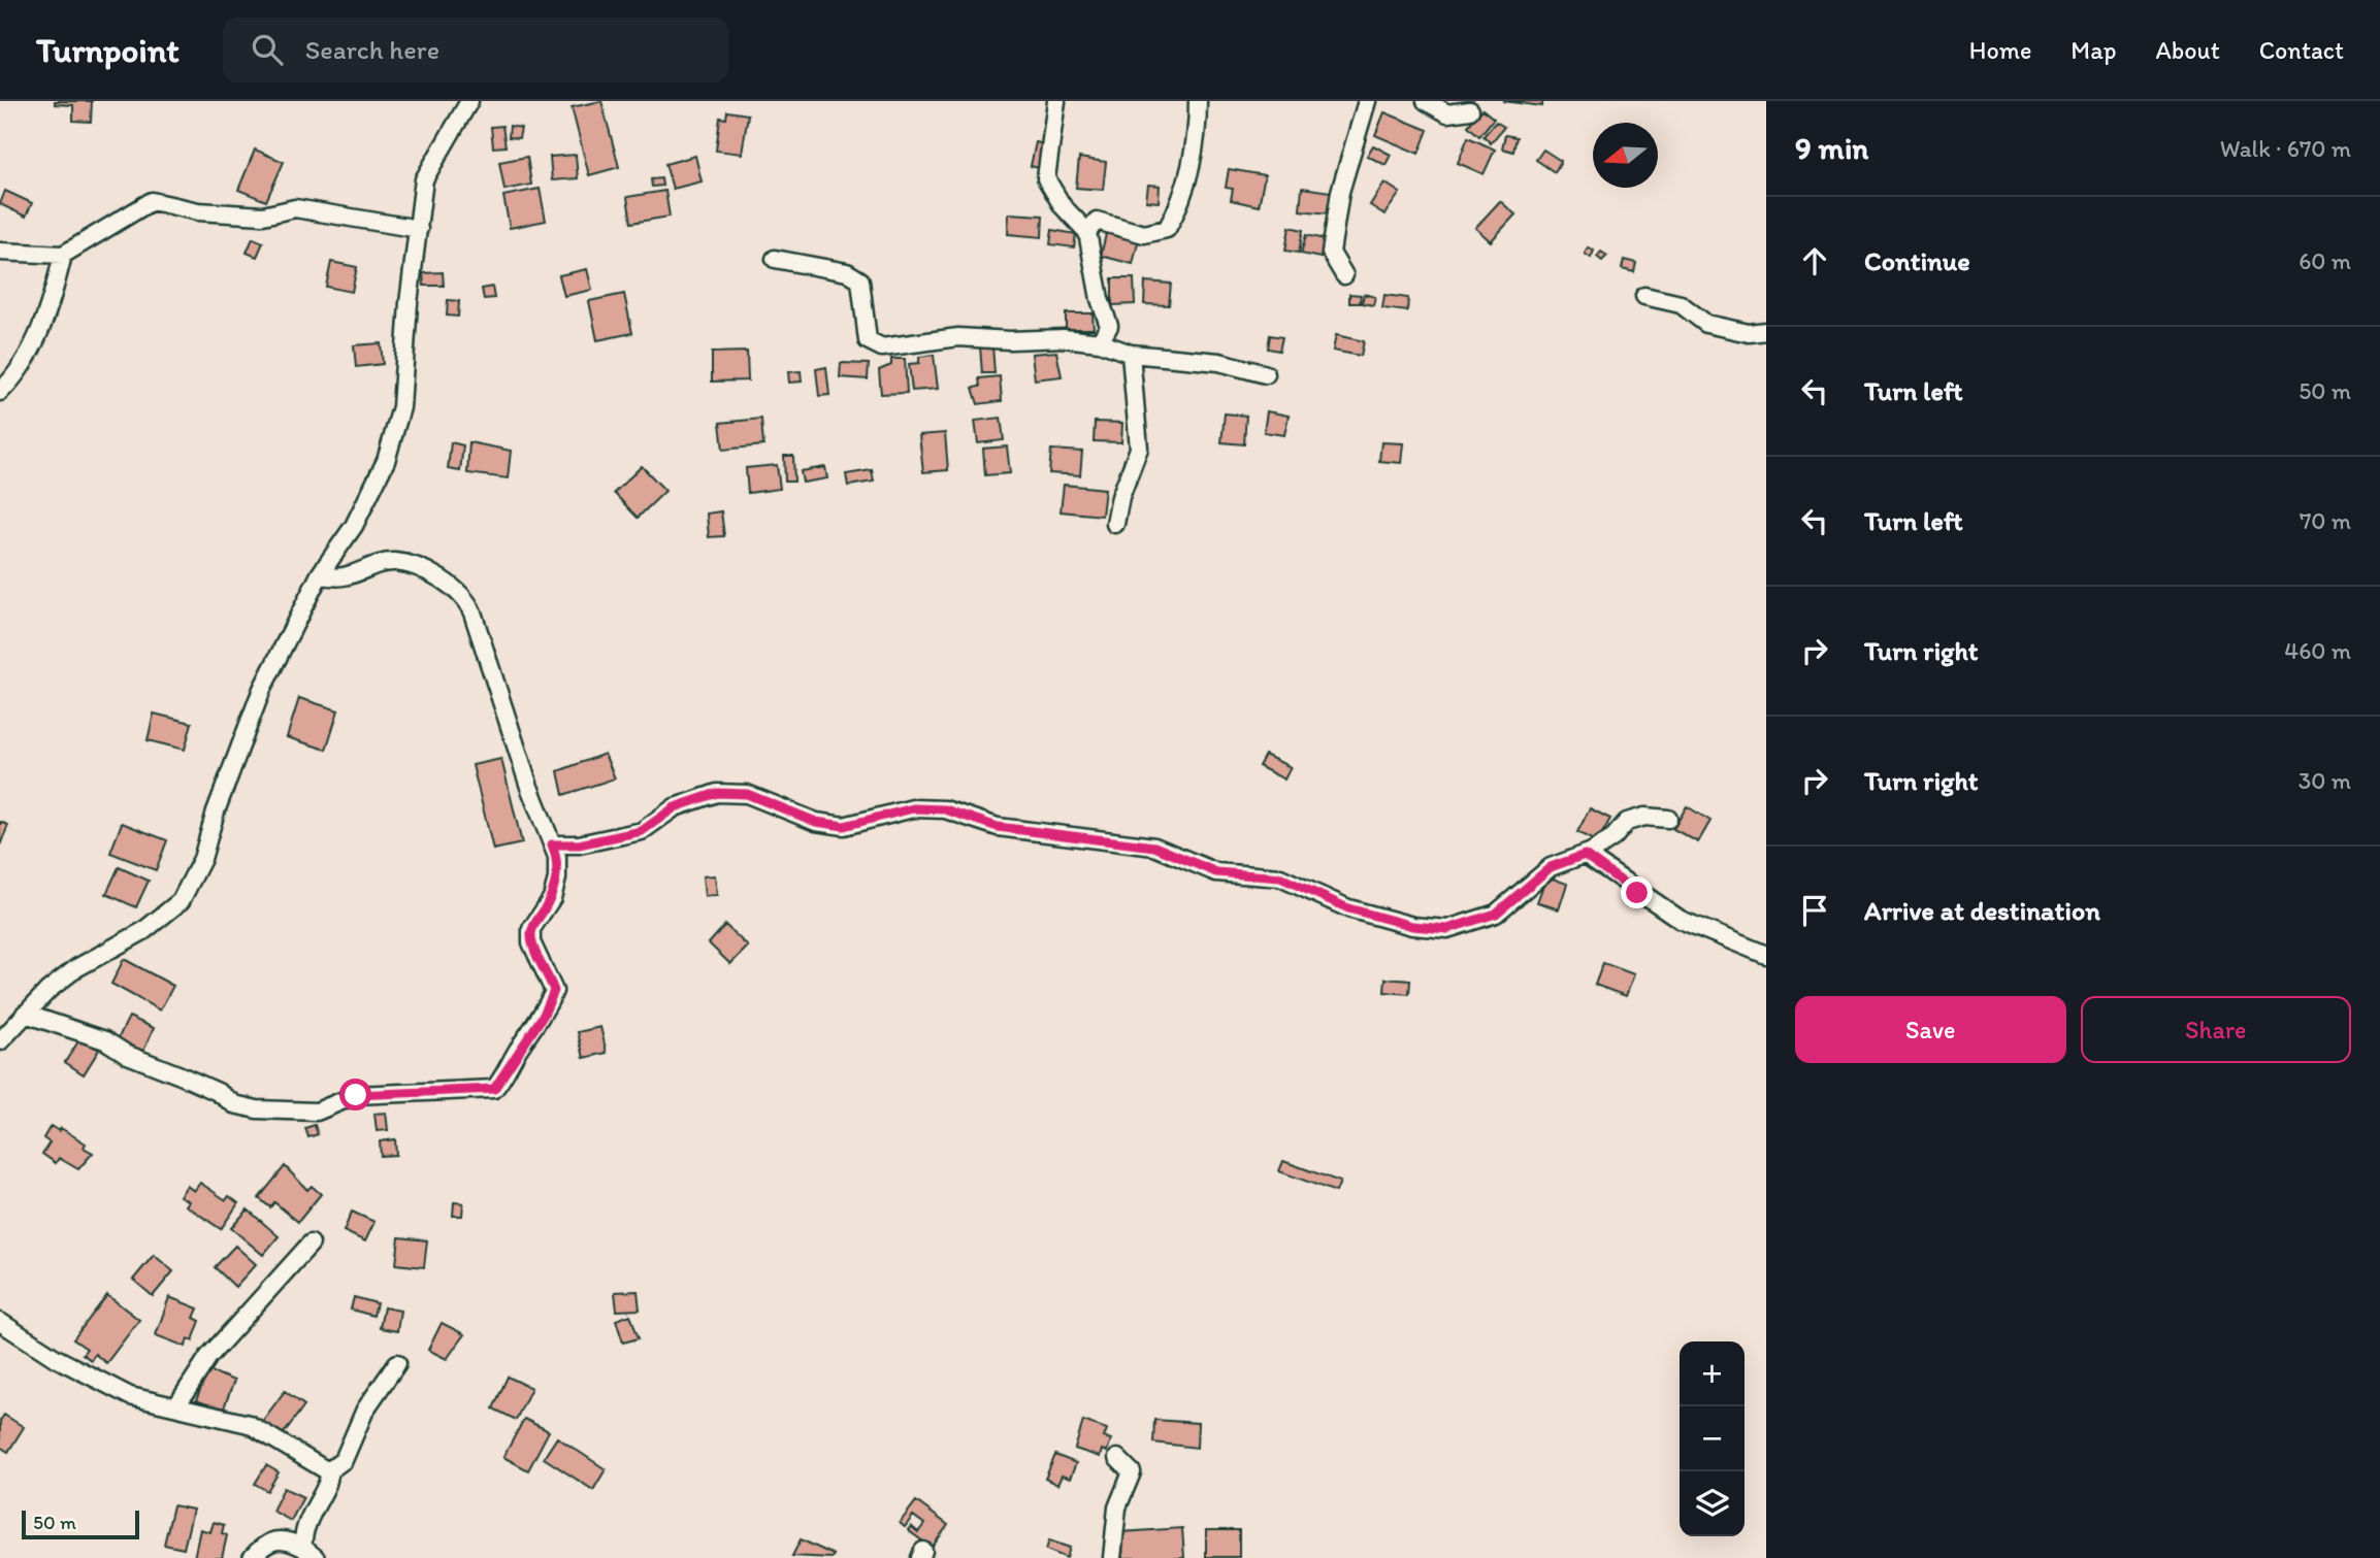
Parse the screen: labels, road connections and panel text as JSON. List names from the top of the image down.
{
  "scale_bar": "50 m",
  "north": "left",
  "page": {
    "header": "Turnpoint",
    "search": "Search here",
    "nav": [
      "Home",
      "Map",
      "About",
      "Contact"
    ],
    "heading": ["9 min", "Walk · 670 m"],
    "list": [
      ["Continue", "60 m"],
      ["Turn left", "50 m"],
      ["Turn left", "70 m"],
      ["Turn right", "460 m"],
      ["Turn right", "30 m"],
      "Arrive at destination"
    ],
    "buttons": ["Save", "Share"],
    "map_buttons": ["+", "−"],
    "scale": "50 m"
  }
}
